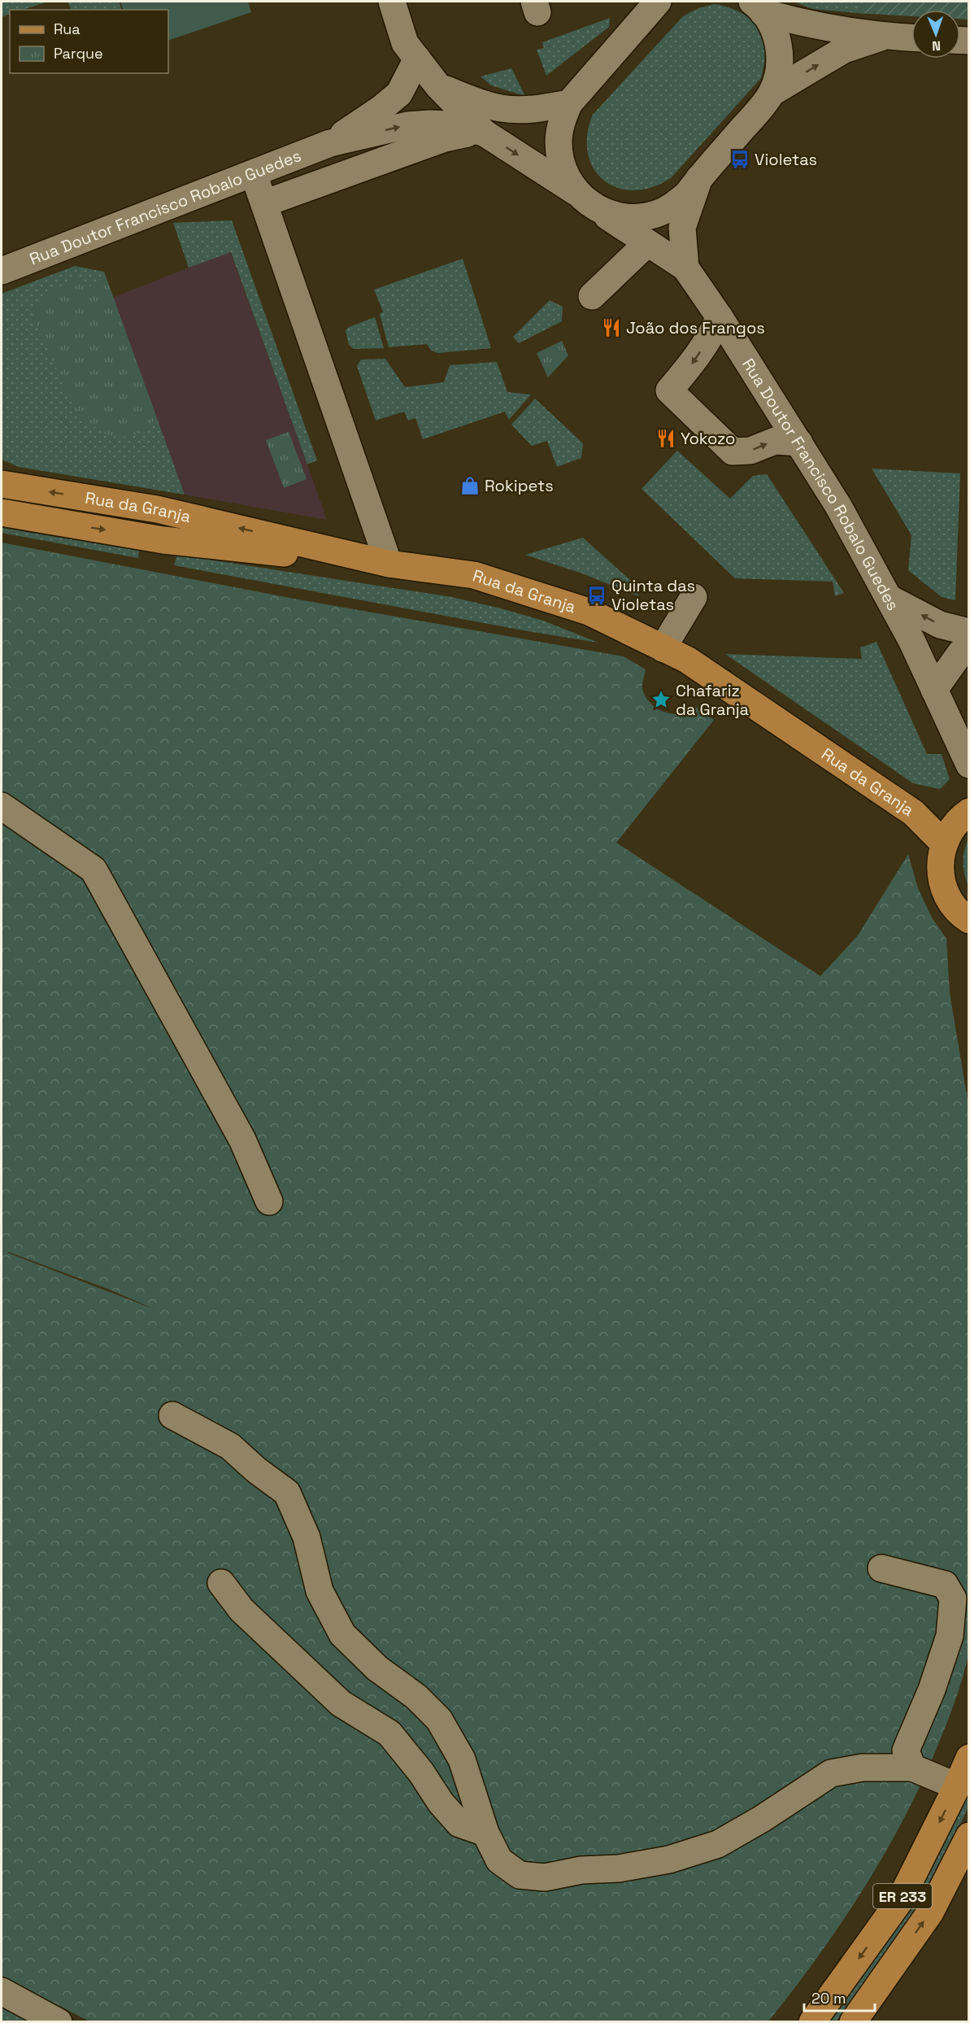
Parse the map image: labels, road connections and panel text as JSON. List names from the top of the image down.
{
  "streets": {
    "main road": ["Rua da Granja", "ER 233"],
    "street": ["Rua Doutor Francisco Robalo Guedes"]
  },
  "places": {
    "bus stop": ["Violetas", "Quinta das Violetas"],
    "restaurant": ["João dos Frangos", "Yokozo"],
    "shop": ["Rokipets"],
    "place": ["Chafariz da Granja"]
  },
  "legend": ["Rua", "Parque"],
  "scale_bar": "20 m",
  "north": "bottom"
}
